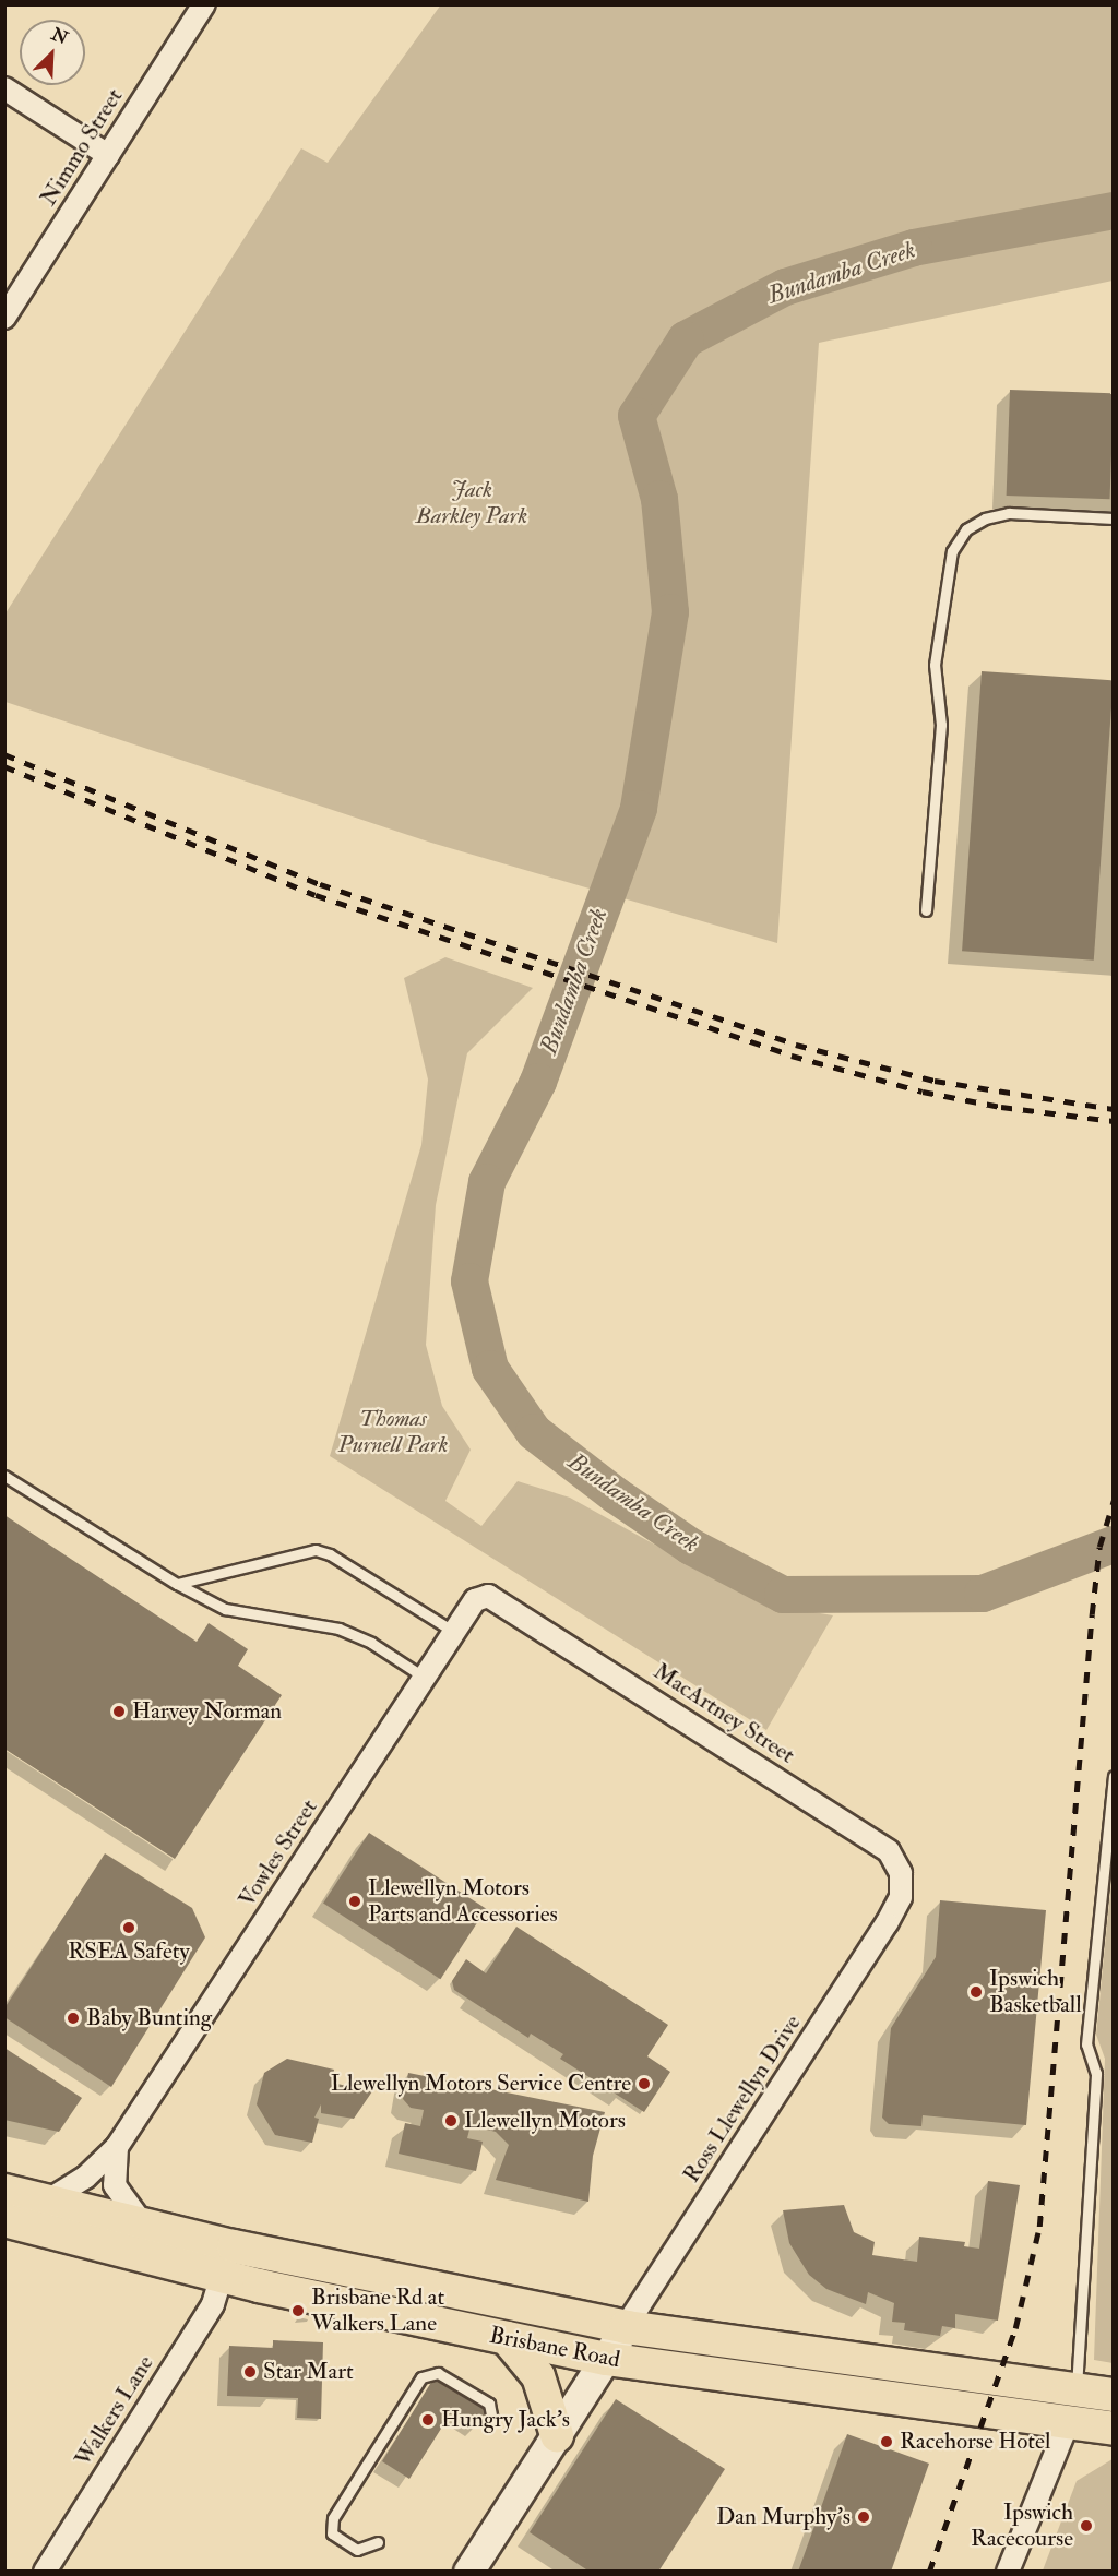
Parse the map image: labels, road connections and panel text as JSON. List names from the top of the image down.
{
  "streets": {
    "main road": ["Brisbane Road"],
    "street": [
      "Nimmo Street",
      "MacArtney Street",
      "Vowles Street",
      "Ross Llewellyn Drive",
      "Walkers Lane"
    ]
  },
  "crossings": [
    ["MacArtney Street", "Vowles Street"],
    ["MacArtney Street", "Ross Llewellyn Drive"],
    ["Vowles Street", "Brisbane Road"],
    ["Ross Llewellyn Drive", "Brisbane Road"],
    ["Brisbane Road", "Walkers Lane"]
  ],
  "water": ["Bundamba Creek"],
  "parks": ["Jack Barkley Park", "Thomas Purnell Park"],
  "places": [
    "Harvey Norman",
    "Llewellyn Motors Parts and Accessories",
    "RSEA Safety",
    "Ipswich Basketball",
    "Baby Bunting",
    "Llewellyn Motors Service Centre",
    "Llewellyn Motors",
    "Brisbane Rd at Walkers Lane",
    "Star Mart",
    "Hungry Jack's",
    "Racehorse Hotel",
    "Dan Murphy's",
    "Ipswich Racecourse"
  ],
  "north": "top right"
}
